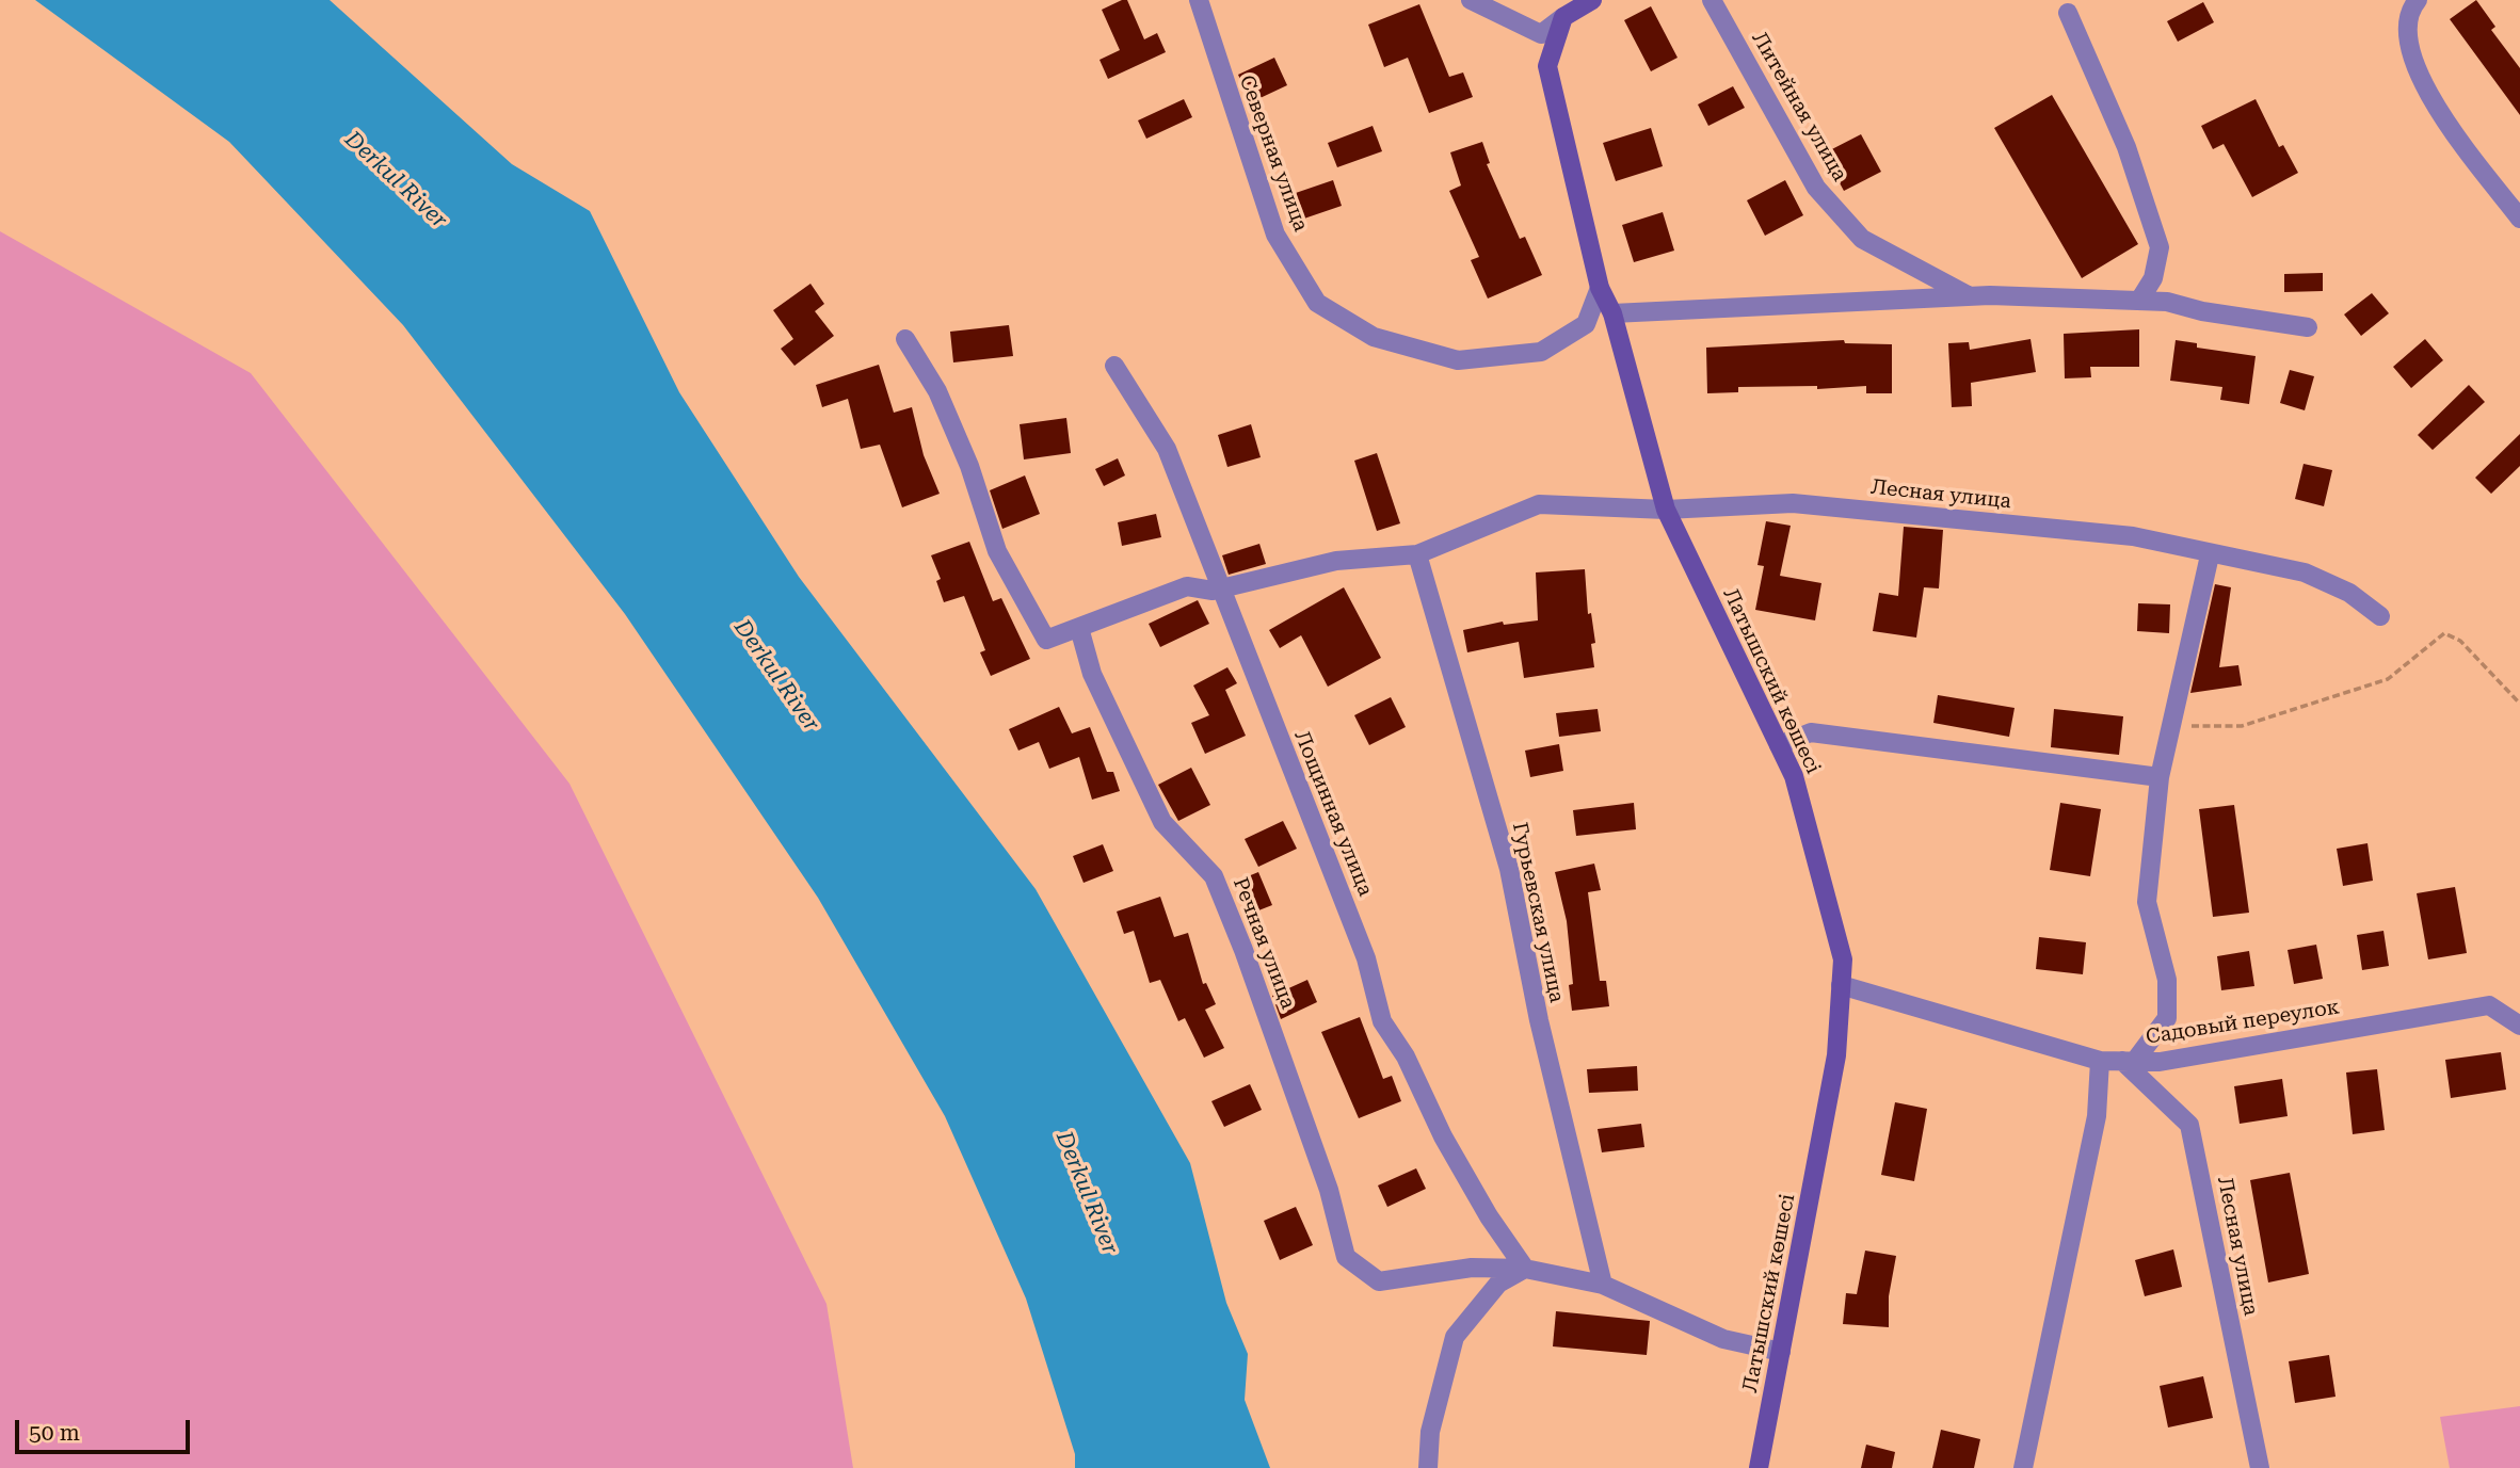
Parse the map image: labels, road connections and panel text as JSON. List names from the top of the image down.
{
  "streets": {
    "street": [
      "Литейная улица",
      "Северная улица",
      "Лесная улица",
      "Латышский көшесі",
      "Лощинная улица",
      "Гурьевская улица",
      "Речная улица",
      "Садовый переулок"
    ]
  },
  "crossings": [
    ["Литейная улица", "Латышский көшесі"],
    ["Северная улица", "Латышский көшесі"],
    ["Лесная улица", "Латышский көшесі"],
    ["Лесная улица", "Лощинная улица"],
    ["Лесная улица", "Гурьевская улица"],
    ["Лесная улица", "Речная улица"],
    ["Лесная улица", "Садовый переулок"],
    ["Латышский көшесі", "Садовый переулок"],
    ["Лощинная улица", "Речная улица"]
  ],
  "water": ["Derkul River"],
  "scale_bar": "50 m"
}
